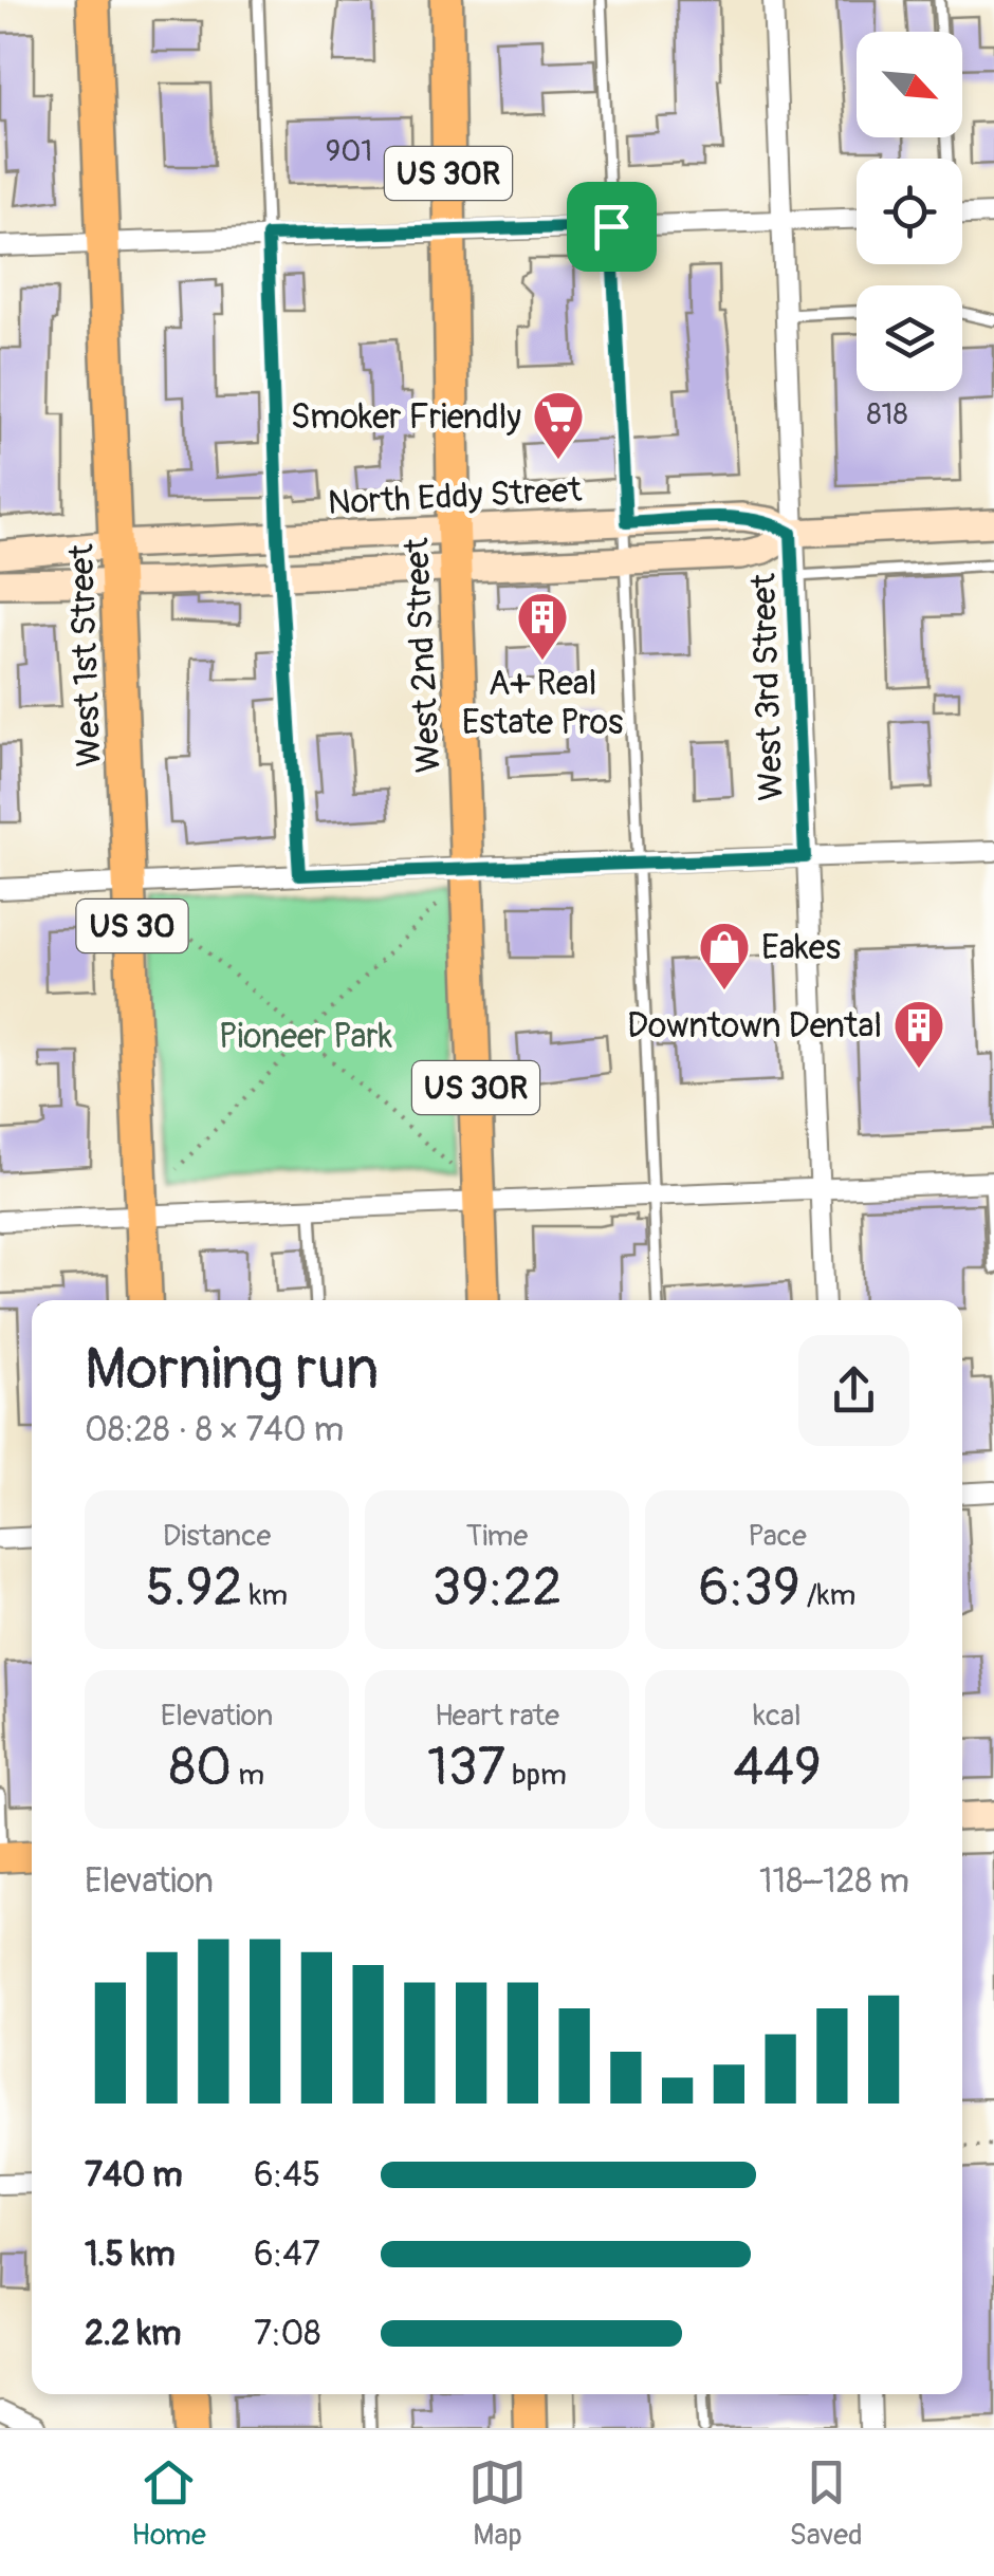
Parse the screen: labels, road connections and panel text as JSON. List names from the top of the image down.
{
  "streets": {
    "highway": [
      "US 30R",
      "West 1st Street",
      "West 2nd Street",
      "US 30"
    ],
    "main road": ["North Eddy Street"],
    "street": ["West 3rd Street"]
  },
  "crossings": [
    ["North Eddy Street", "West 1st Street"],
    ["North Eddy Street", "West 2nd Street"],
    ["North Eddy Street", "West 3rd Street"]
  ],
  "parks": ["Pioneer Park"],
  "places": {
    "supermarket": ["Smoker Friendly"],
    "building": ["A+ Real Estate Pros", "Downtown Dental"],
    "shop": ["Eakes"]
  },
  "house_numbers": ["901", "818"],
  "north": "bottom right",
  "page": {
    "heading": ["Morning run", "08:28 · 8 × 740 m"],
    "stats": [
      ["Distance", "5.92 km"],
      ["Time", "39:22"],
      ["Pace", "6:39 /km"],
      ["Elevation", "80 m"],
      ["Heart rate", "137 bpm"],
      ["kcal", "449"]
    ],
    "chart": ["Elevation", "118–128 m"],
    "list": [
      {
        "name": "740 m",
        "note": "6:45"
      },
      {
        "name": "1.5 km",
        "note": "6:47"
      },
      {
        "name": "2.2 km",
        "note": "7:08"
      }
    ],
    "tabs": ["Home", "Map", "Saved"]
  }
}
